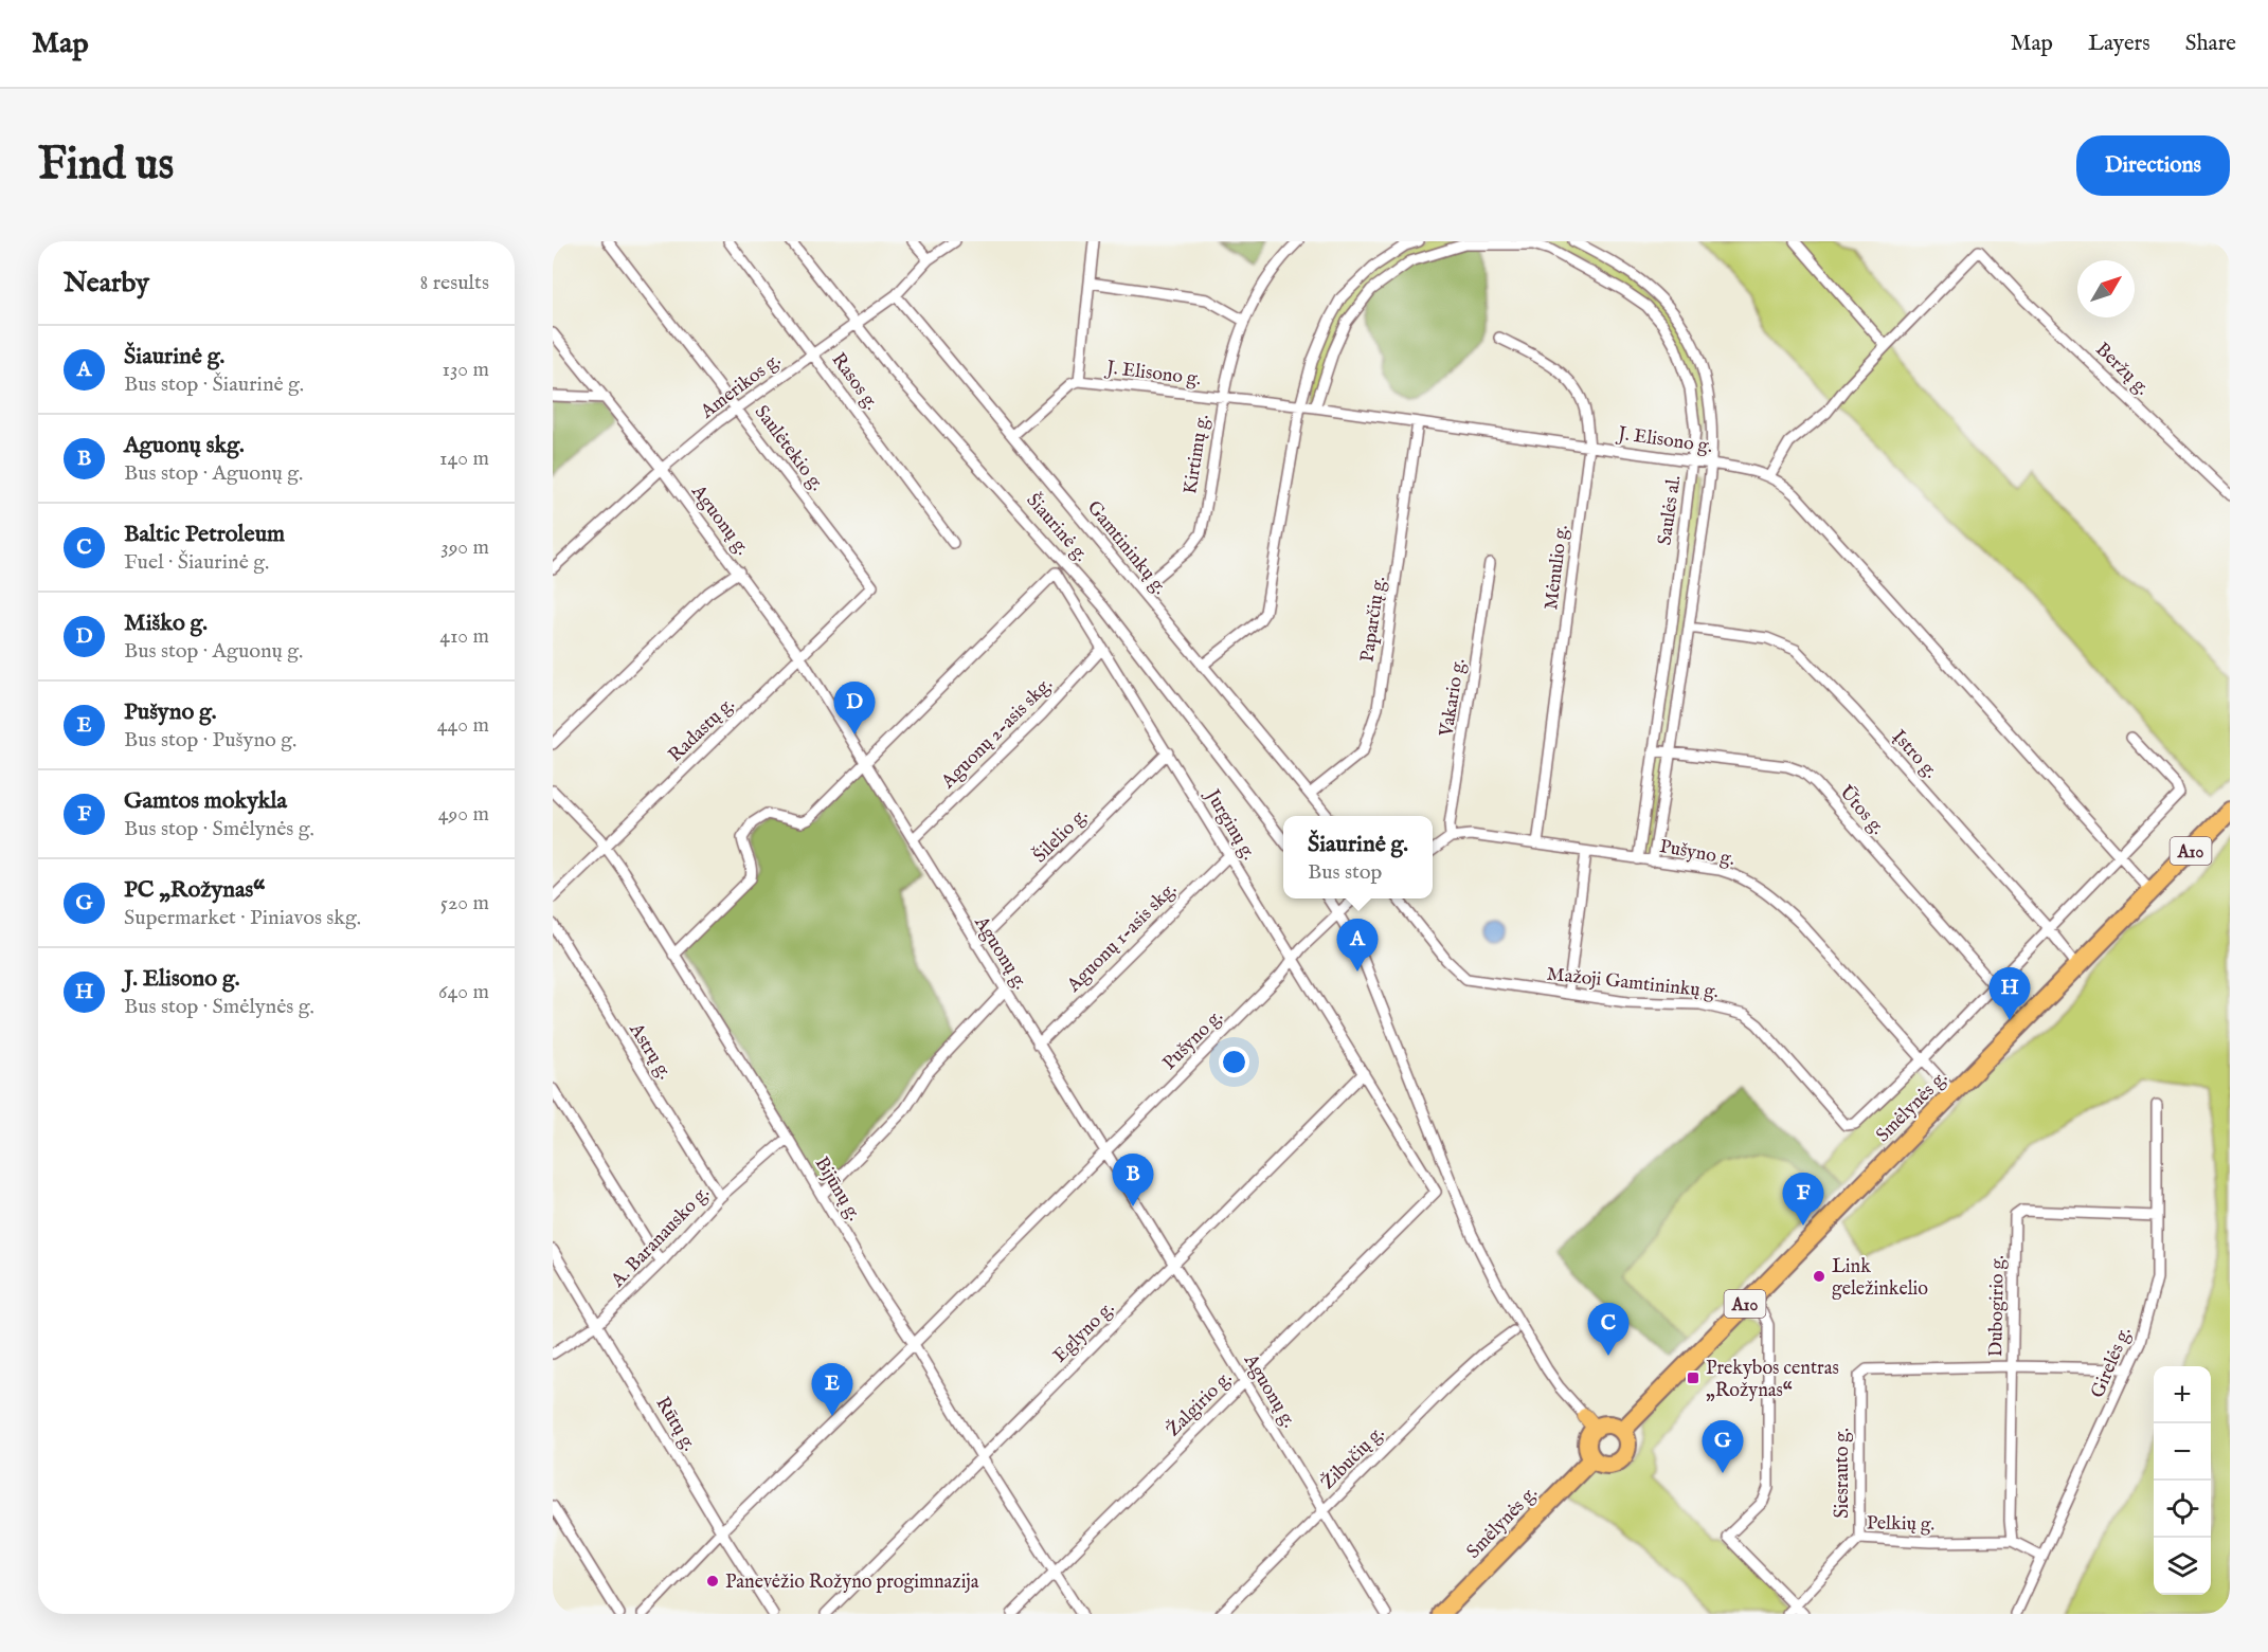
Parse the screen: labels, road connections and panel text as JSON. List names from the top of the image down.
{
  "streets": {
    "highway": ["A10", "Smėlynės g."],
    "street": [
      "Beržų g.",
      "J. Elisono g.",
      "Rasos g.",
      "Amerikos g.",
      "Saulėtekio g.",
      "Kirtimų g.",
      "Saulės al.",
      "Aguonų g.",
      "Šiaurinė g.",
      "Gamtininkų g.",
      "Mėnulio g.",
      "Paparčių g.",
      "Vakario g.",
      "Radastų g.",
      "Aguonų 2-asis skg.",
      "Įstro g.",
      "Ūtos g.",
      "Jurginų g.",
      "Šilelio g.",
      "Pušyno g.",
      "Aguonų 1-asis skg.",
      "Mažoji Gamtininkų g.",
      "Astrų g.",
      "Bijūnų g.",
      "A. Baranausko g.",
      "Dubogirio g.",
      "Eglyno g.",
      "Girelės g.",
      "Žalgirio g.",
      "Rūtų g.",
      "Žibučių g.",
      "Siesrauto g.",
      "Pelkių g."
    ]
  },
  "crossings": [
    ["J. Elisono g.", "Kirtimų g."],
    ["J. Elisono g.", "Saulės al."],
    ["J. Elisono g.", "Gamtininkų g."],
    ["J. Elisono g.", "Mėnulio g."],
    ["J. Elisono g.", "Paparčių g."],
    ["J. Elisono g.", "Mažoji Gamtininkų g."],
    ["J. Elisono g.", "Smėlynės g."],
    ["Rasos g.", "Amerikos g."],
    ["Amerikos g.", "Saulėtekio g."],
    ["Amerikos g.", "Aguonų g."],
    ["Amerikos g.", "Šiaurinė g."],
    ["Amerikos g.", "Gamtininkų g."],
    ["Saulėtekio g.", "Radastų g."],
    ["Kirtimų g.", "Gamtininkų g."],
    ["Saulės al.", "Įstro g."],
    ["Saulės al.", "Ūtos g."],
    ["Saulės al.", "Pušyno g."],
    ["Aguonų g.", "Radastų g."],
    ["Aguonų g.", "Aguonų 2-asis skg."],
    ["Aguonų g.", "Jurginų g."],
    ["Aguonų g.", "Šilelio g."],
    ["Aguonų g.", "Pušyno g."],
    ["Aguonų g.", "Aguonų 1-asis skg."],
    ["Aguonų g.", "Eglyno g."],
    ["Aguonų g.", "Žalgirio g."],
    ["Aguonų g.", "Žibučių g."],
    ["Gamtininkų g.", "Paparčių g."],
    ["Mėnulio g.", "Pušyno g."],
    ["Vakario g.", "Pušyno g."],
    ["Radastų g.", "Bijūnų g."],
    ["Aguonų 2-asis skg.", "Jurginų g."],
    ["Įstro g.", "Mažoji Gamtininkų g."],
    ["Įstro g.", "Smėlynės g."],
    ["Ūtos g.", "Mažoji Gamtininkų g."],
    ["Jurginų g.", "Šilelio g."],
    ["Jurginų g.", "Pušyno g."],
    ["Jurginų g.", "Aguonų 1-asis skg."],
    ["Jurginų g.", "Eglyno g."],
    ["Jurginų g.", "Žalgirio g."],
    ["Pušyno g.", "Mažoji Gamtininkų g."],
    ["Pušyno g.", "Smėlynės g."],
    ["Pušyno g.", "Bijūnų g."],
    ["Pušyno g.", "Rūtų g."],
    ["Astrų g.", "A. Baranausko g."],
    ["Bijūnų g.", "A. Baranausko g."],
    ["Bijūnų g.", "Eglyno g."],
    ["Bijūnų g.", "Žalgirio g."],
    ["A. Baranausko g.", "Rūtų g."],
    ["Dubogirio g.", "Girelės g."],
    ["Dubogirio g.", "Siesrauto g."],
    ["Dubogirio g.", "Pelkių g."],
    ["Girelės g.", "Siesrauto g."],
    ["Girelės g.", "Pelkių g."],
    ["Siesrauto g.", "Pelkių g."]
  ],
  "places": {
    "other": ["Link geležinkelio", "Panevėžio Rožyno progimnazija"],
    "transit": ["Prekybos centras „Rožynas“"]
  },
  "north": "top right",
  "page": {
    "header": "Map",
    "nav": ["Map", "Layers", "Share"],
    "buttons": "Directions",
    "title": "Find us",
    "heading": ["Nearby", "8 results"],
    "list": [
      {
        "mark": "A",
        "name": "Šiaurinė g.",
        "note": "Bus stop · Šiaurinė g.",
        "value": "130 m"
      },
      {
        "mark": "B",
        "name": "Aguonų skg.",
        "note": "Bus stop · Aguonų g.",
        "value": "140 m"
      },
      {
        "mark": "C",
        "name": "Baltic Petroleum",
        "note": "Fuel · Šiaurinė g.",
        "value": "390 m"
      },
      {
        "mark": "D",
        "name": "Miško g.",
        "note": "Bus stop · Aguonų g.",
        "value": "410 m"
      },
      {
        "mark": "E",
        "name": "Pušyno g.",
        "note": "Bus stop · Pušyno g.",
        "value": "440 m"
      },
      {
        "mark": "F",
        "name": "Gamtos mokykla",
        "note": "Bus stop · Smėlynės g.",
        "value": "490 m"
      },
      {
        "mark": "G",
        "name": "PC „Rožynas“",
        "note": "Supermarket · Piniavos skg.",
        "value": "520 m"
      },
      {
        "mark": "H",
        "name": "J. Elisono g.",
        "note": "Bus stop · Smėlynės g.",
        "value": "640 m"
      }
    ],
    "pins": [
      "D",
      "A",
      "H",
      "B",
      "F",
      "C",
      "E",
      "G"
    ],
    "popup": ["Šiaurinė g.", "Bus stop"],
    "map_buttons": ["+", "−"]
  }
}
